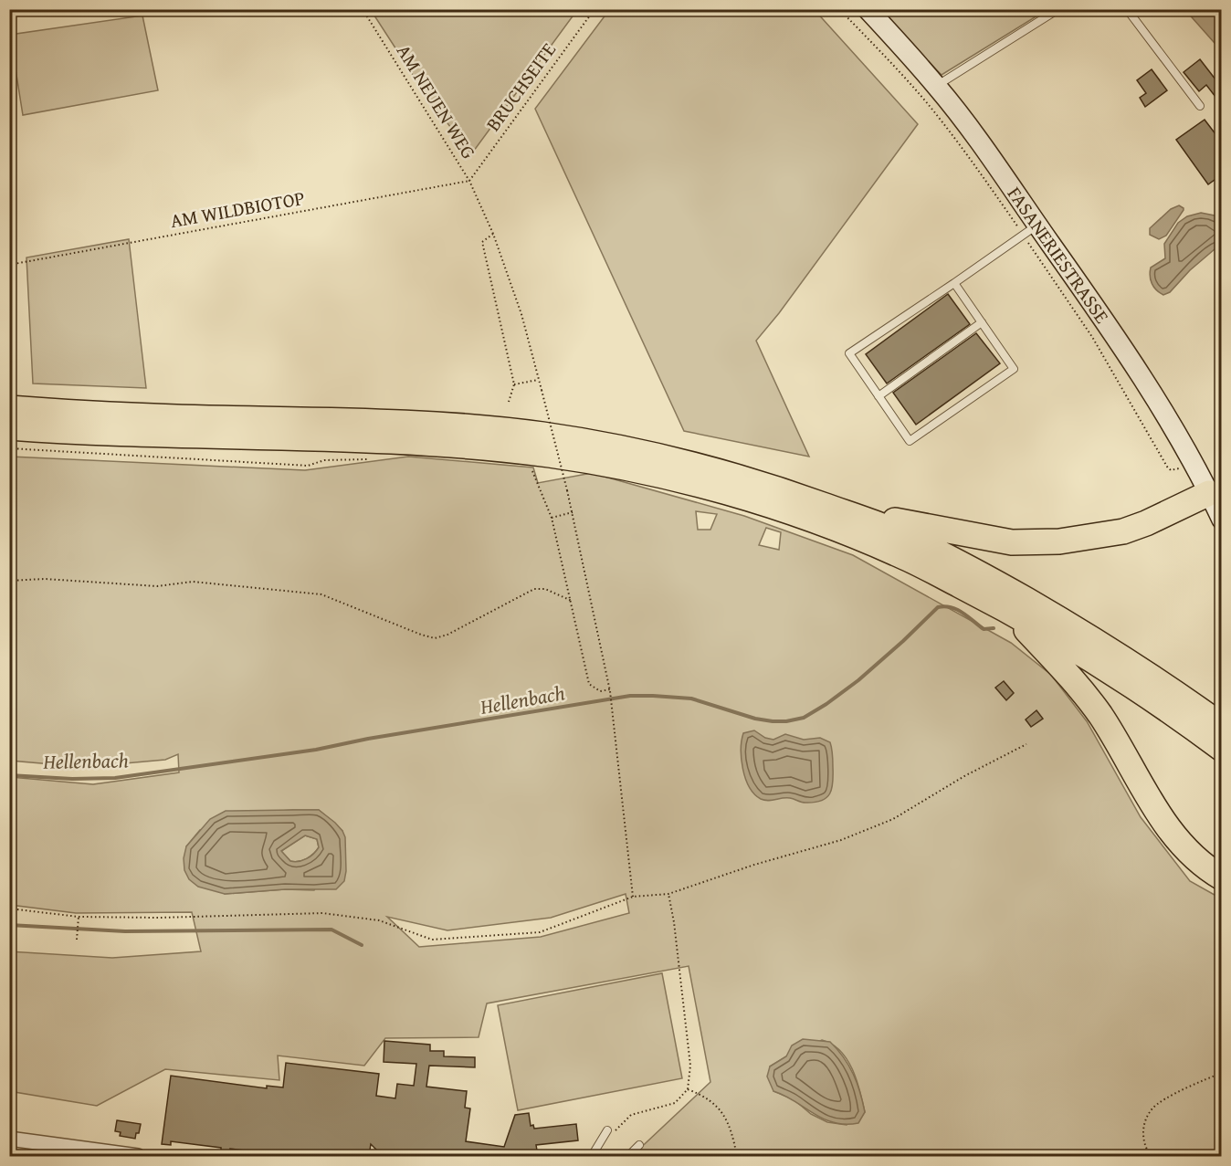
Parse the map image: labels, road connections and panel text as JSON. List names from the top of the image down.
{
  "streets": {
    "street": ["FASANERIESTRASSE"],
    "path": ["BRUCHSEITE", "AM NEUEN WEG", "AM WILDBIOTOP"]
  },
  "crossings": [
    ["BRUCHSEITE", "AM NEUEN WEG"],
    ["BRUCHSEITE", "AM WILDBIOTOP"],
    ["AM NEUEN WEG", "AM WILDBIOTOP"]
  ],
  "water": ["Hellenbach"]
}
